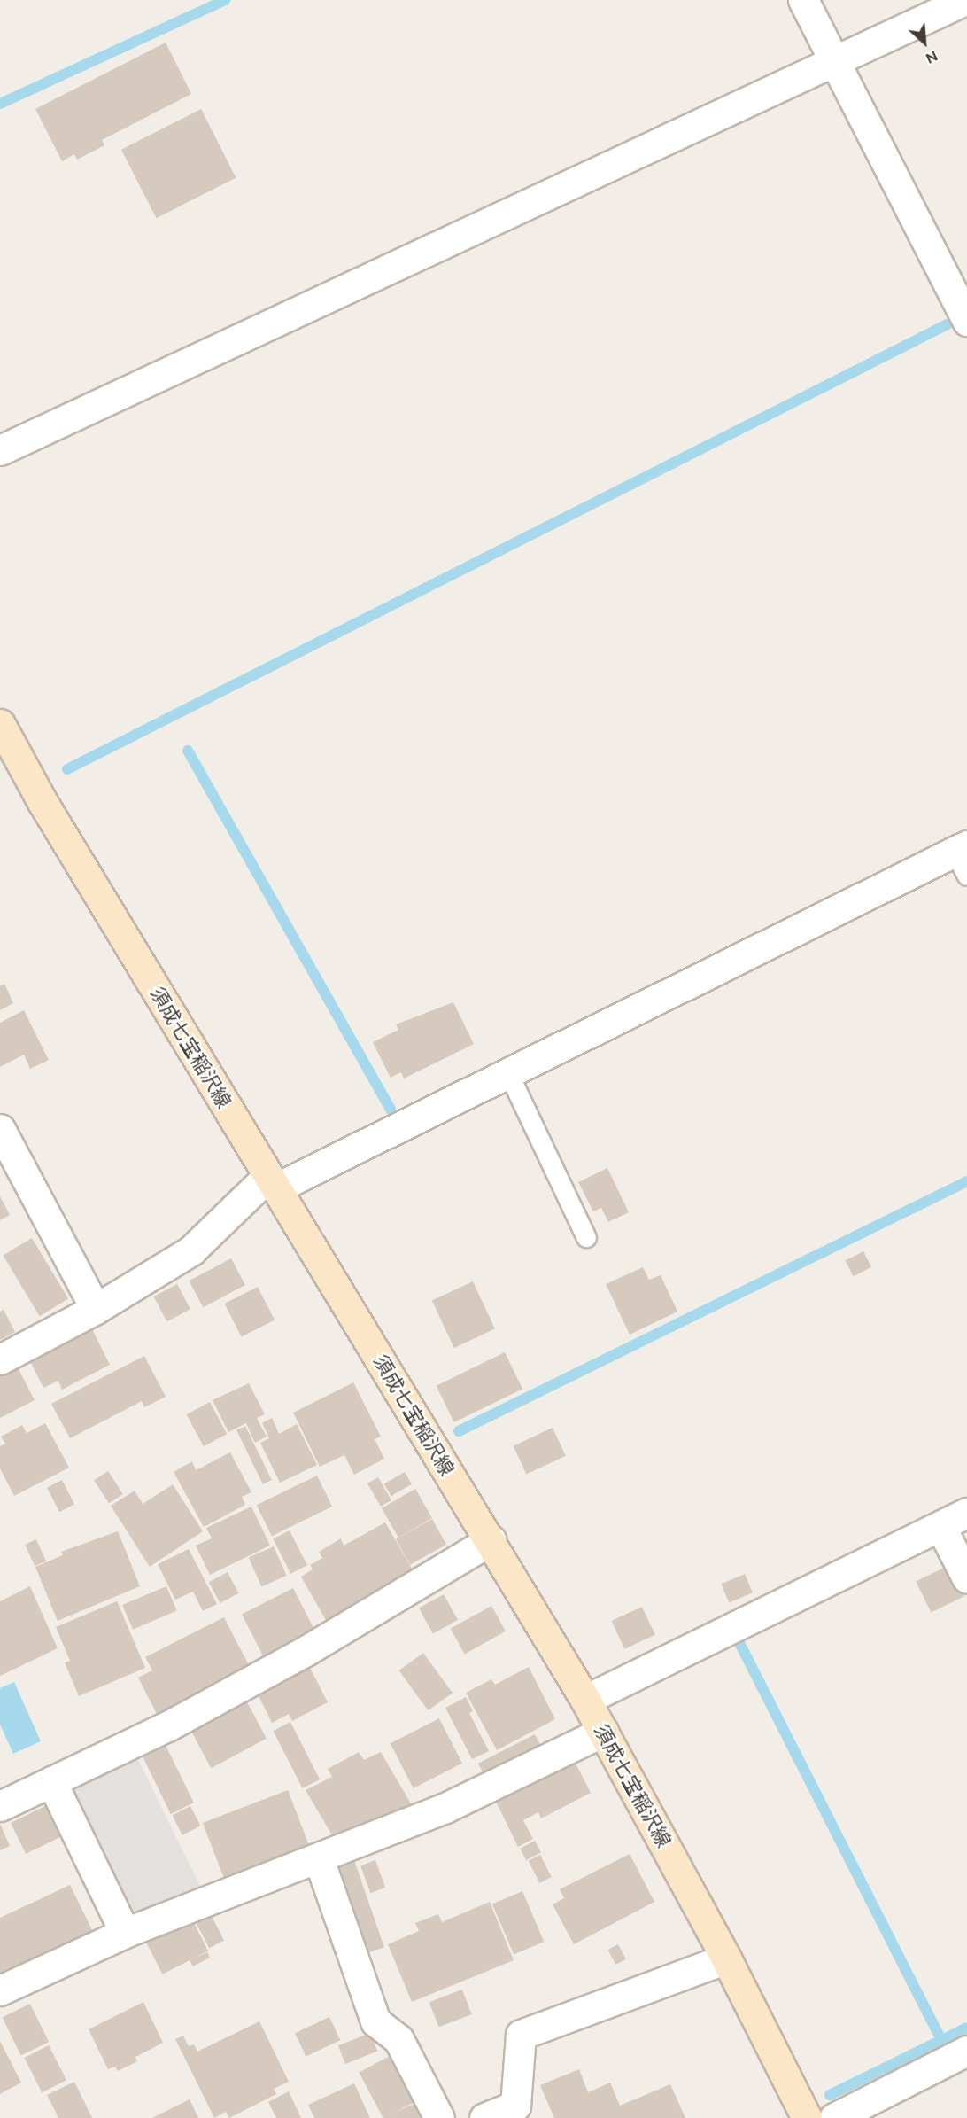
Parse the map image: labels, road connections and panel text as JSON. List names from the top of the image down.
{
  "streets": {
    "main road": ["須成七宝稲沢線"]
  },
  "north": "bottom right"
}
